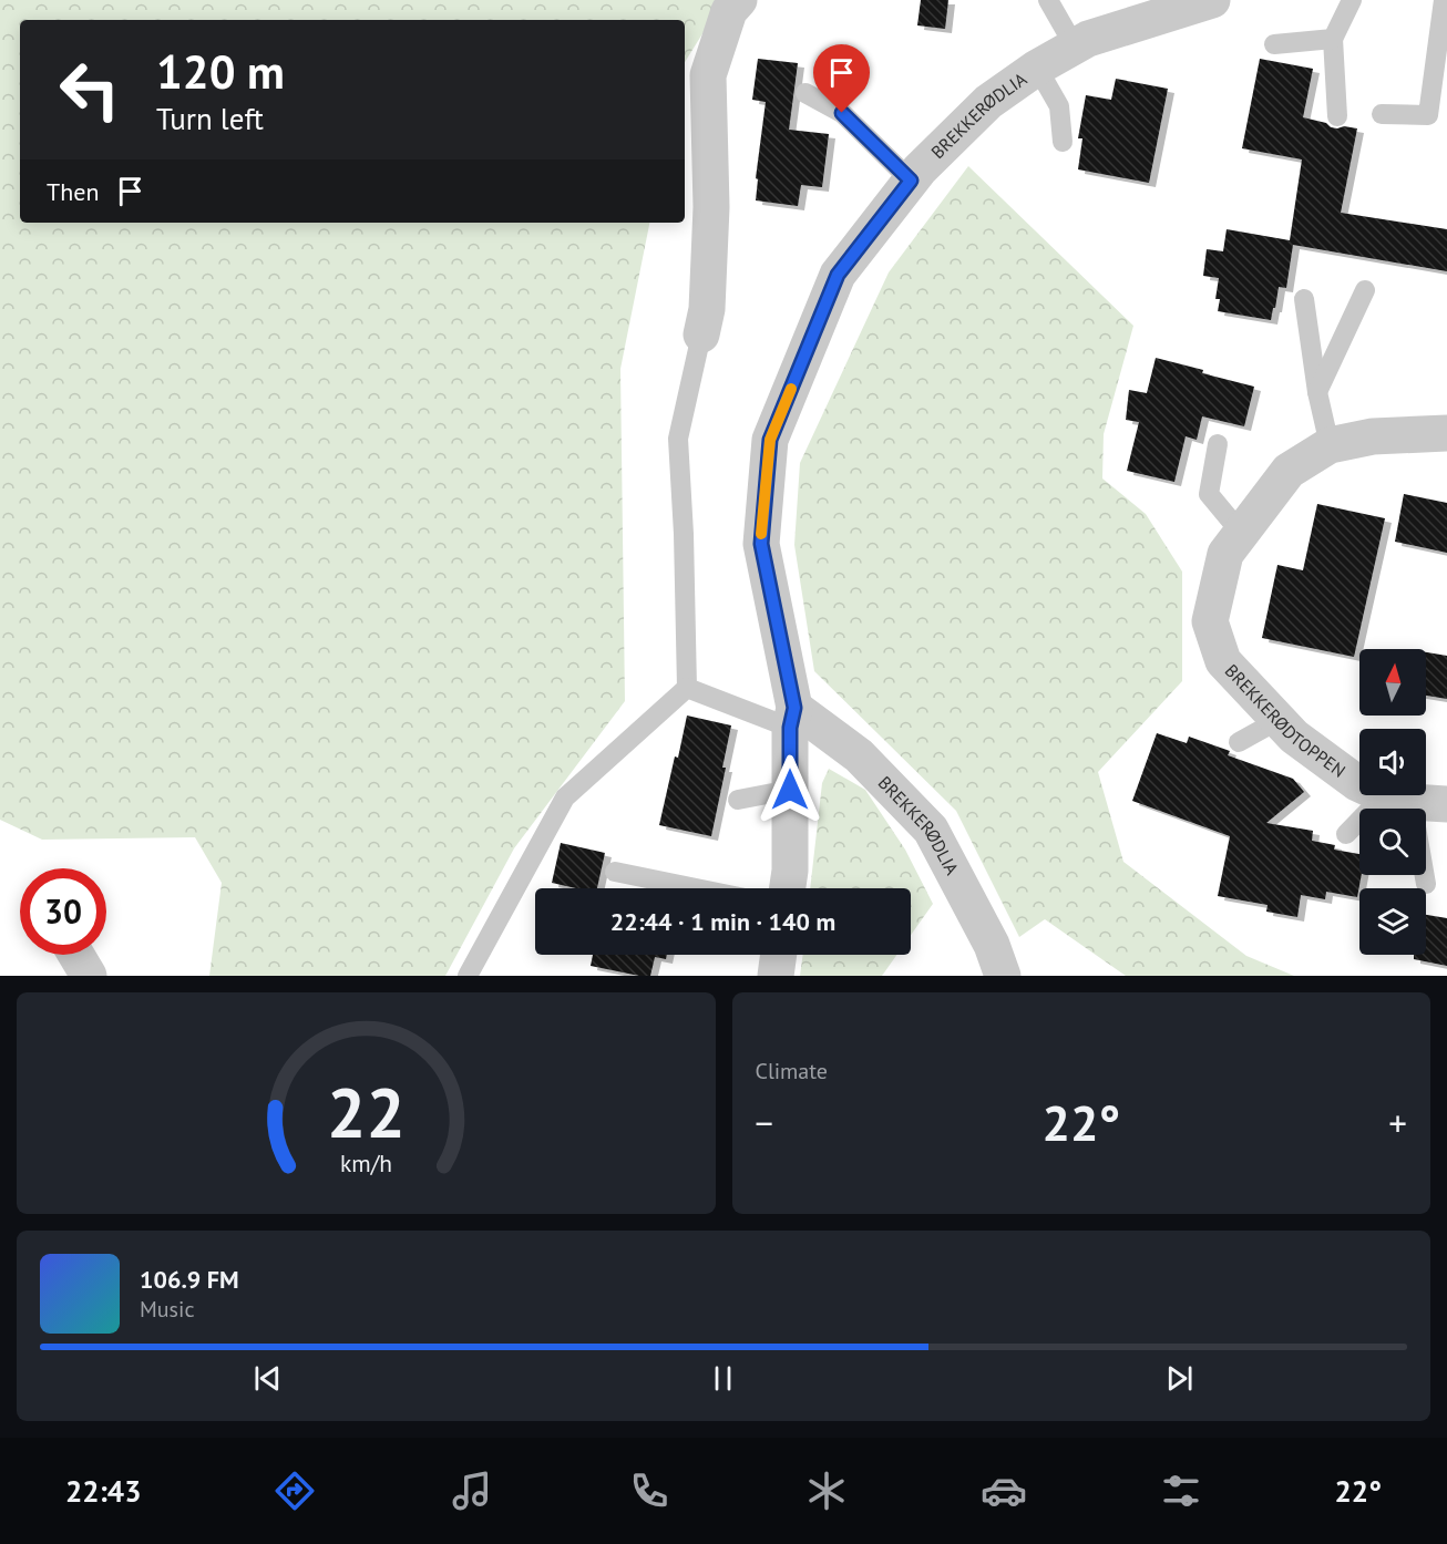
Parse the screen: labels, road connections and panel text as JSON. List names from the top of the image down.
{
  "streets": {
    "street": ["BREKKERØDLIA", "BREKKERØDTOPPEN"]
  },
  "north": "top",
  "page": {
    "turn": ["120 m", "Turn left"],
    "then": "Then",
    "limit": "30",
    "trip": "22:44 · 1 min · 140 m",
    "tile": "Climate",
    "heat": ["−", "22°", "+"],
    "song": ["106.9 FM", "Music"],
    "tabs": ["22:43", "22°"],
    "gauge": ["22", "km/h"]
  }
}
